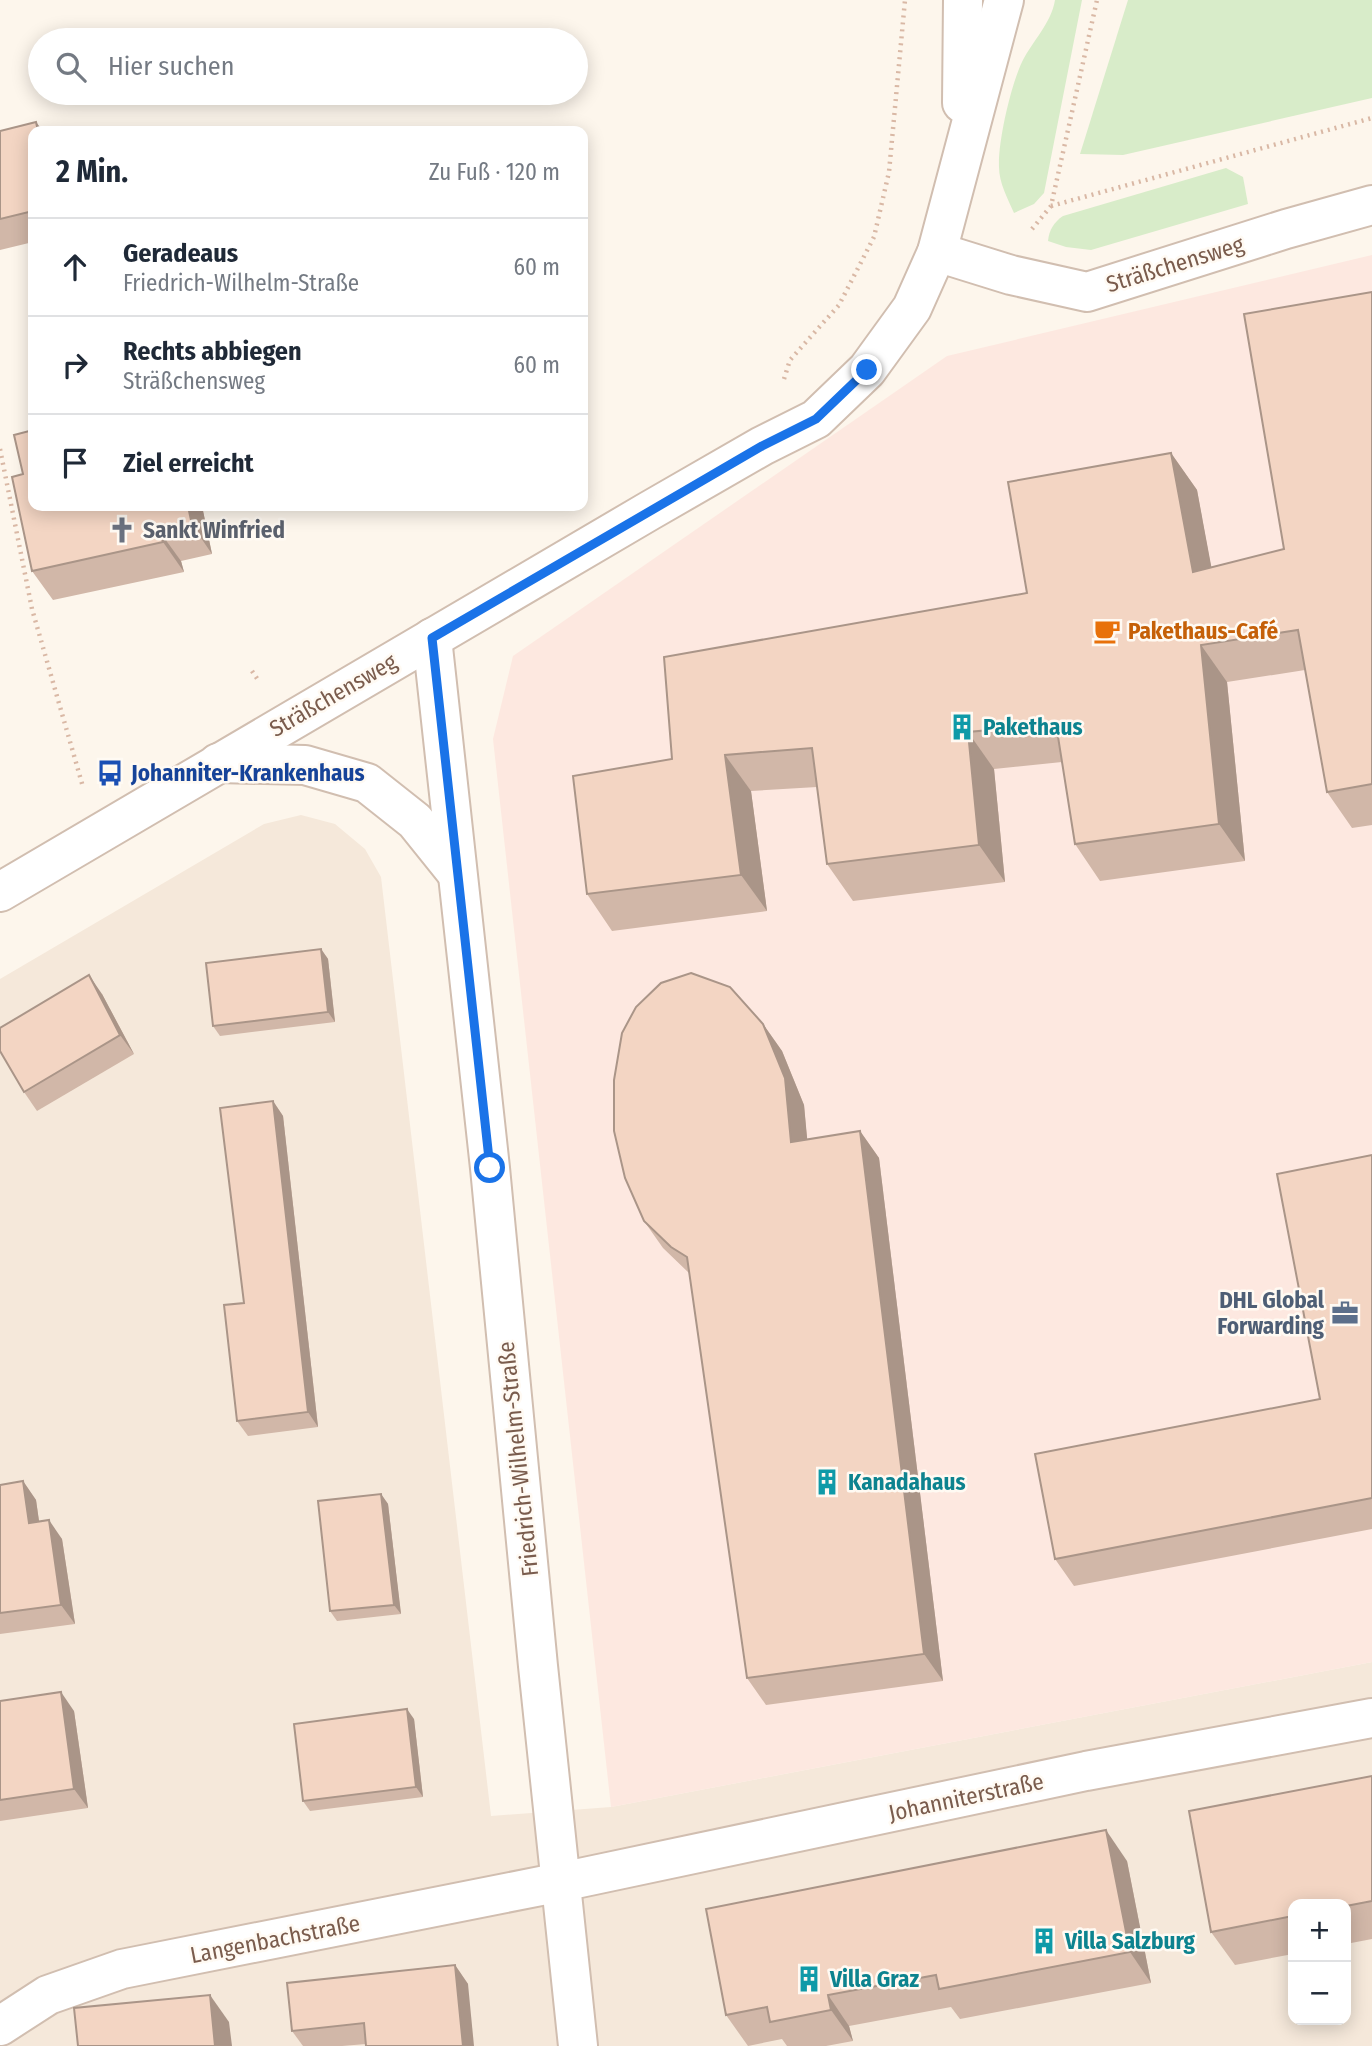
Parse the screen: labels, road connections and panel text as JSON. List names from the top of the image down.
{
  "streets": {
    "street": [
      "Sträßchensweg",
      "Friedrich-Wilhelm-Straße",
      "Johanniterstraße",
      "Langenbachstraße"
    ]
  },
  "crossings": [
    ["Sträßchensweg", "Friedrich-Wilhelm-Straße"],
    ["Friedrich-Wilhelm-Straße", "Johanniterstraße"],
    ["Friedrich-Wilhelm-Straße", "Langenbachstraße"],
    ["Johanniterstraße", "Langenbachstraße"]
  ],
  "places": {
    "church": ["Sankt Winfried"],
    "cafe": ["Pakethaus-Café"],
    "building": [
      "Pakethaus",
      "Kanadahaus",
      "Villa Salzburg",
      "Villa Graz"
    ],
    "bus stop": ["Johanniter-Krankenhaus"],
    "office": ["DHL Global Forwarding"]
  },
  "page": {
    "search": "Hier suchen",
    "heading": ["2 Min.", "Zu Fuß · 120 m"],
    "list": [
      ["Geradeaus", "Friedrich-Wilhelm-Straße", "60 m"],
      ["Rechts abbiegen", "Sträßchensweg", "60 m"],
      "Ziel erreicht"
    ],
    "map_buttons": ["+", "−"]
  }
}
